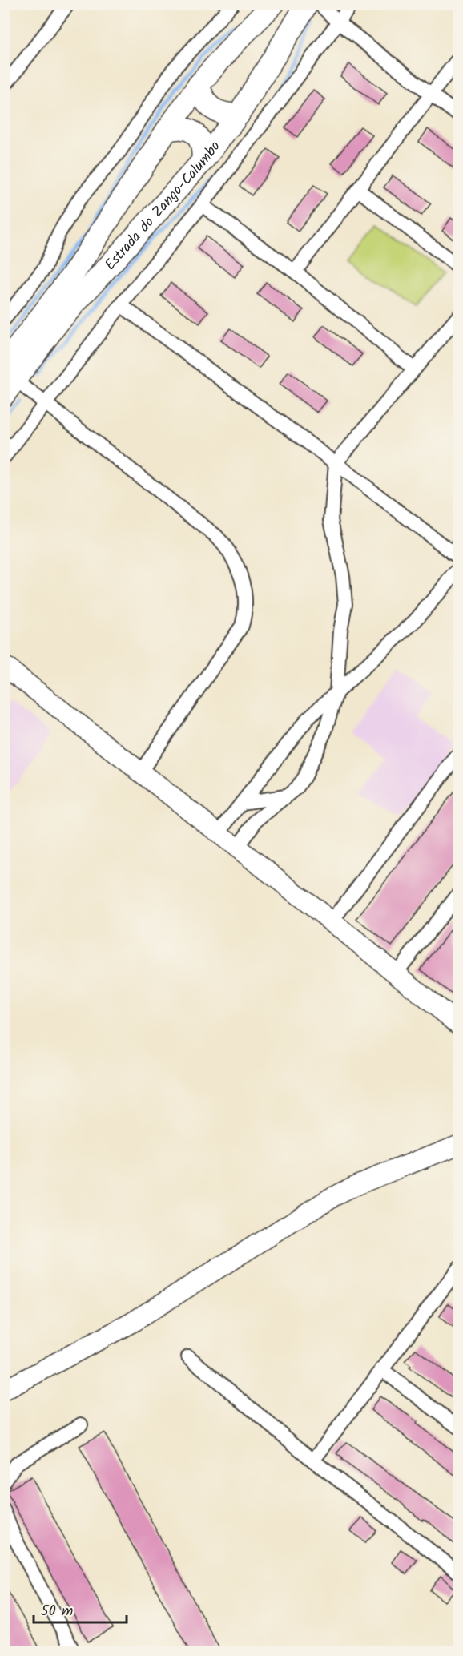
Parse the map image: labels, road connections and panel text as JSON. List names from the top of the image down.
{
  "streets": {
    "main road": ["Estrada do Zango-Calumbo"]
  },
  "scale_bar": "50 m"
}
